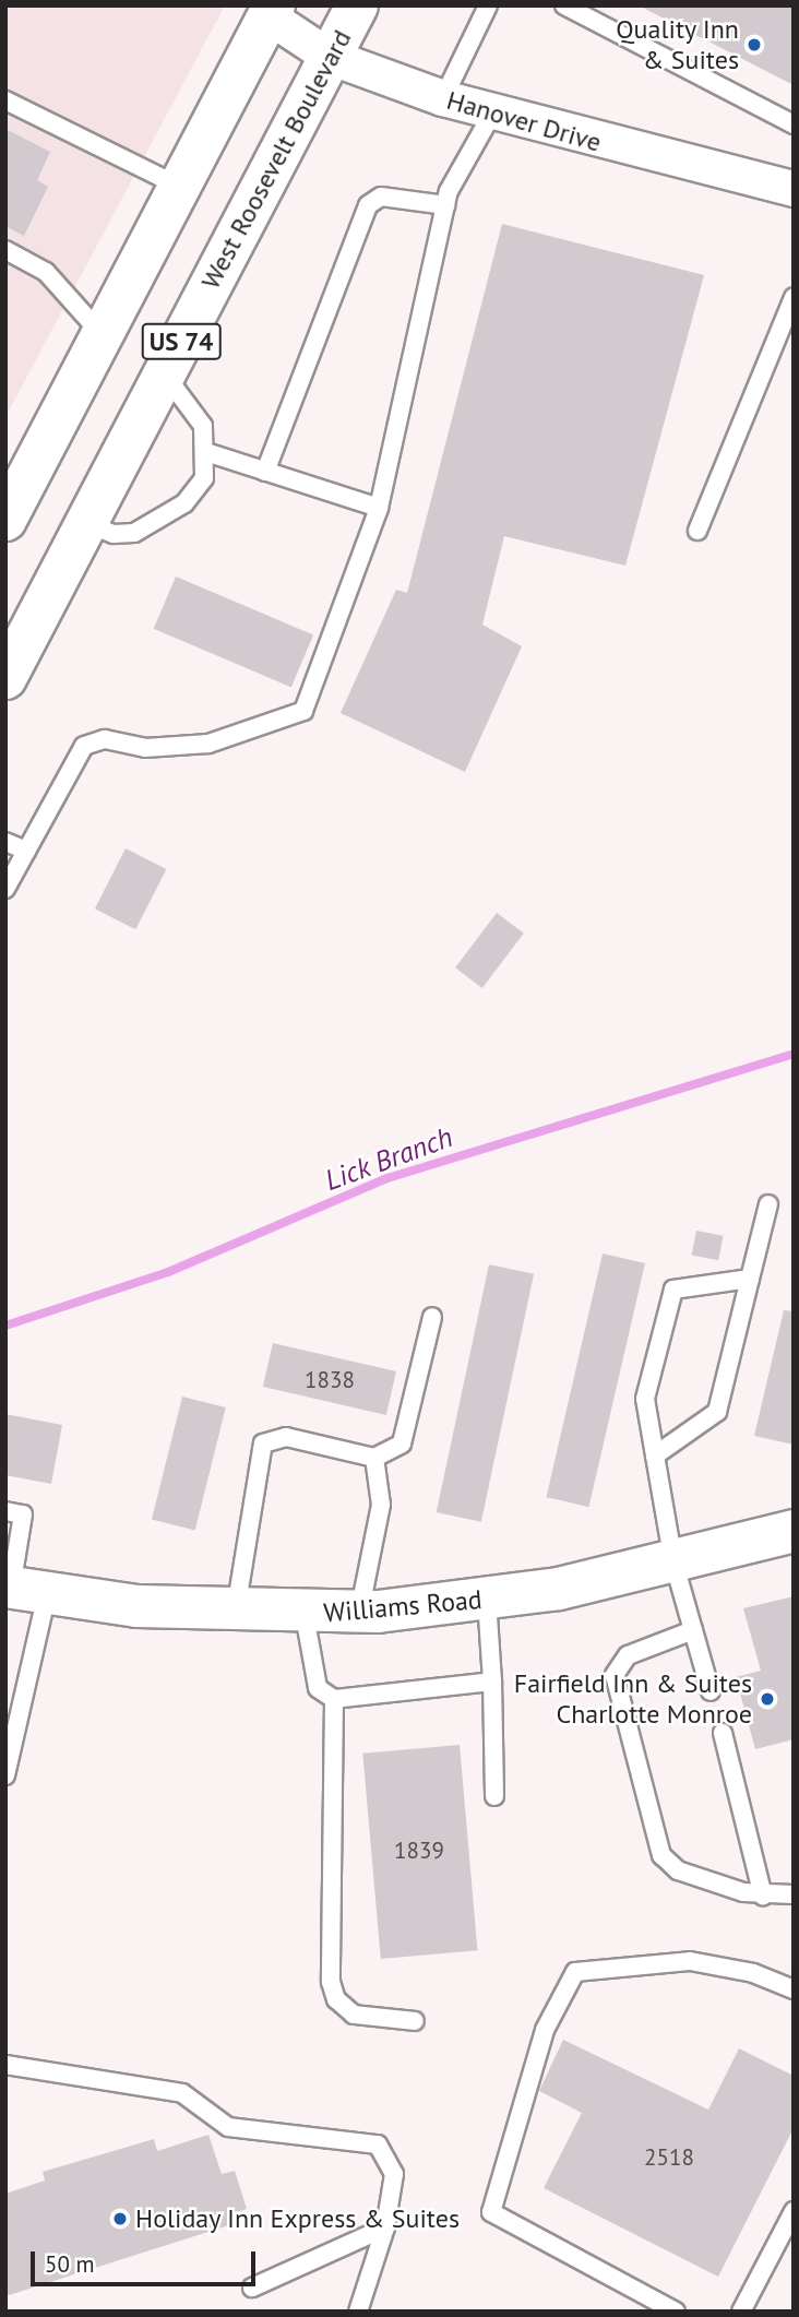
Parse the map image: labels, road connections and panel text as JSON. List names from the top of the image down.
{
  "streets": {
    "main road": ["West Roosevelt Boulevard", "US 74", "Williams Road"],
    "street": ["Hanover Drive"]
  },
  "crossings": [
    ["Hanover Drive", "West Roosevelt Boulevard"],
    ["Hanover Drive", "US 74"]
  ],
  "water": ["Lick Branch"],
  "places": ["Quality Inn & Suites", "Fairfield Inn & Suites Charlotte Monroe", "Holiday Inn Express & Suites"],
  "house_numbers": ["1838", "1839", "2518"],
  "scale_bar": "50 m"
}
